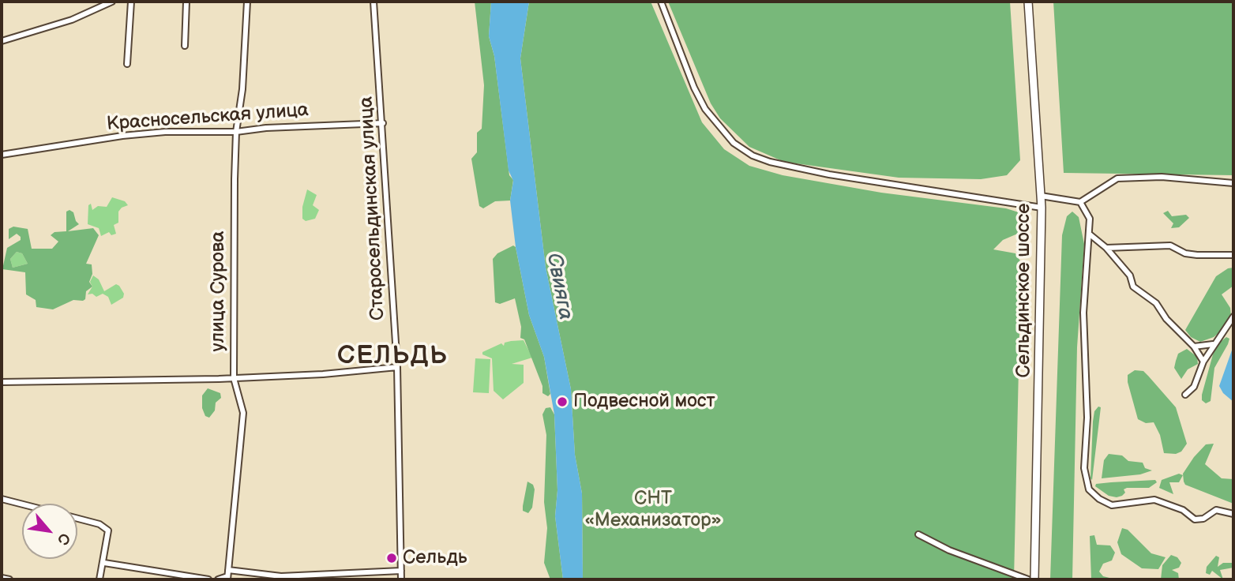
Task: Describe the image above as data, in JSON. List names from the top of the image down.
{
  "streets": {
    "main road": ["Сельдинское шоссе"],
    "street": ["Красносельская улица", "Старосельдинская улица", "улица Сурова"]
  },
  "crossings": [
    ["Красносельская улица", "Старосельдинская улица"],
    ["Красносельская улица", "улица Сурова"]
  ],
  "districts": ["СЕЛЬДЬ"],
  "water": ["Свияга"],
  "parks": ["СНТ «Механизатор»"],
  "places": ["Подвесной мост", "Сельдь"],
  "north": "bottom right"
}
